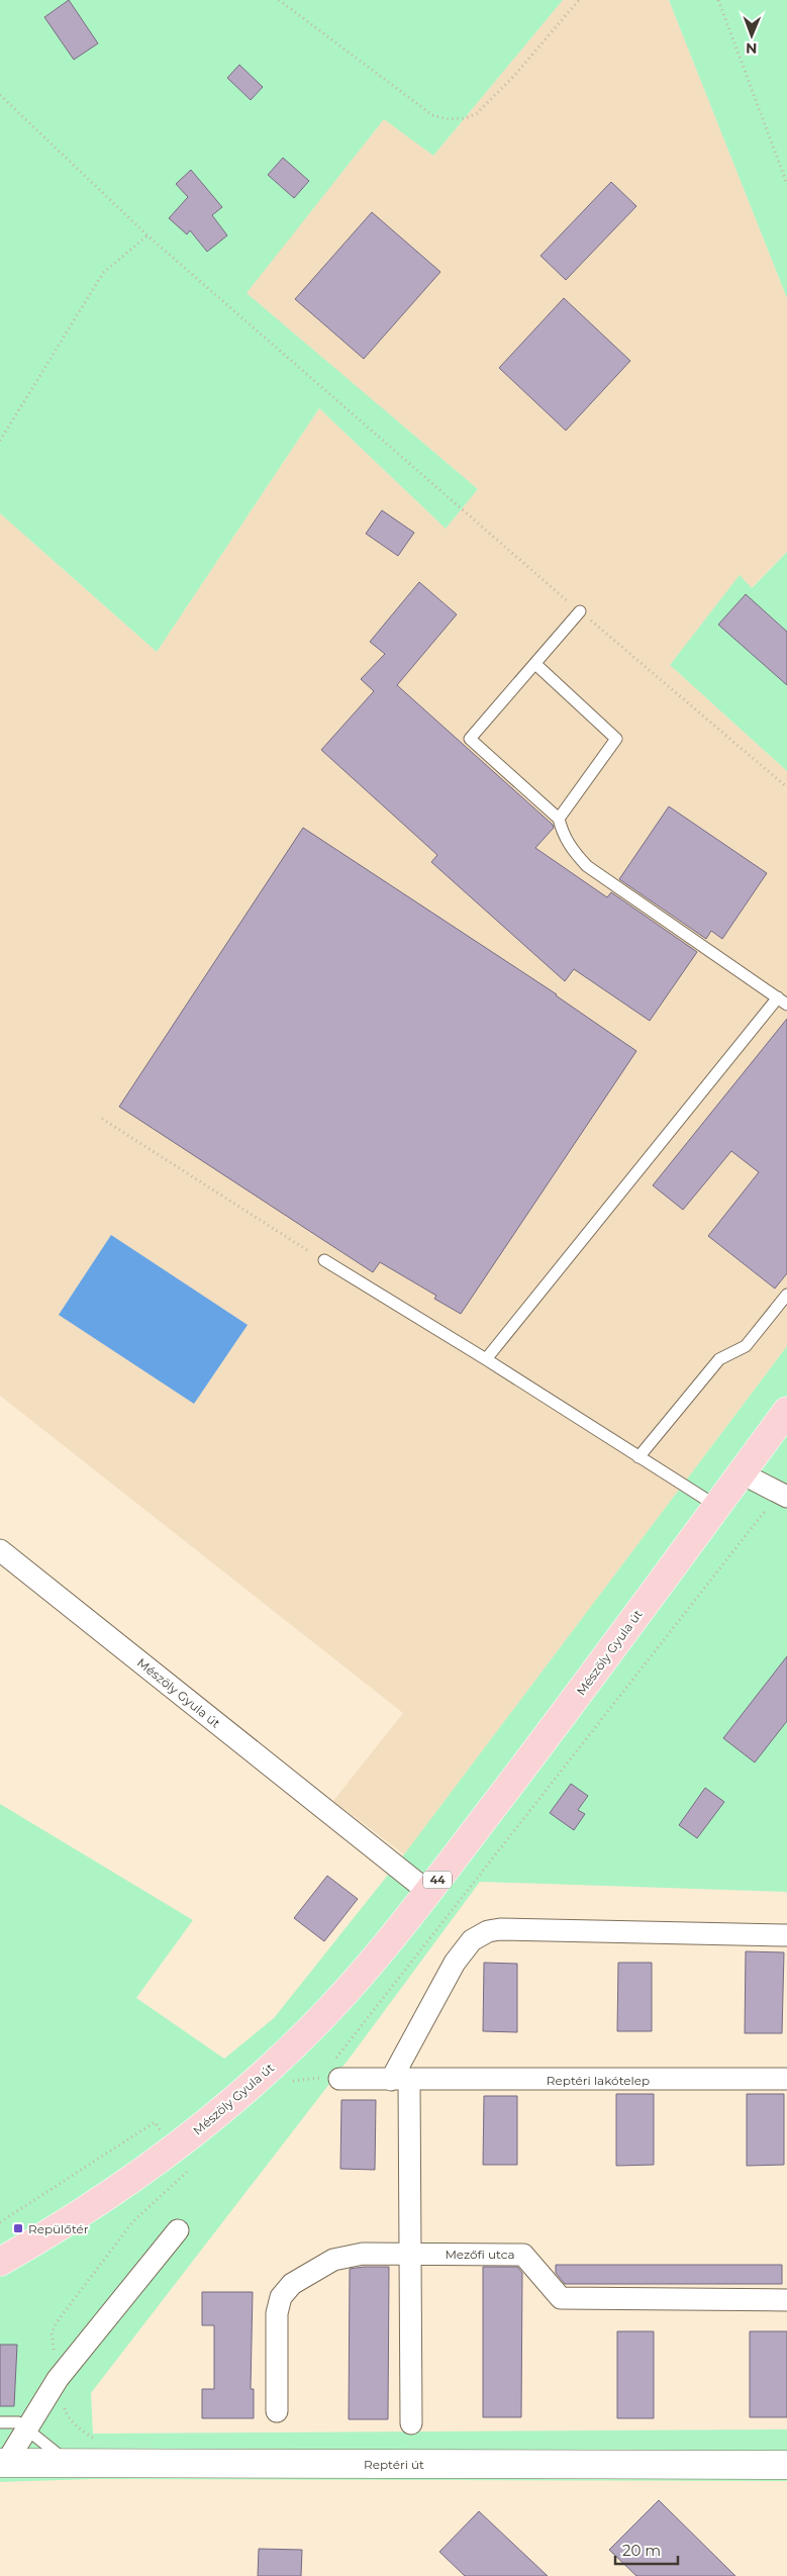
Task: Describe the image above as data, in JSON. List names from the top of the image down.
{
  "streets": {
    "main road": ["Mészöly Gyula út", "44"],
    "street": ["Reptéri lakótelep", "Mezőfi utca", "Reptéri út"]
  },
  "places": {
    "transit": ["Repülőtér"]
  },
  "scale_bar": "20 m",
  "north": "bottom"
}
